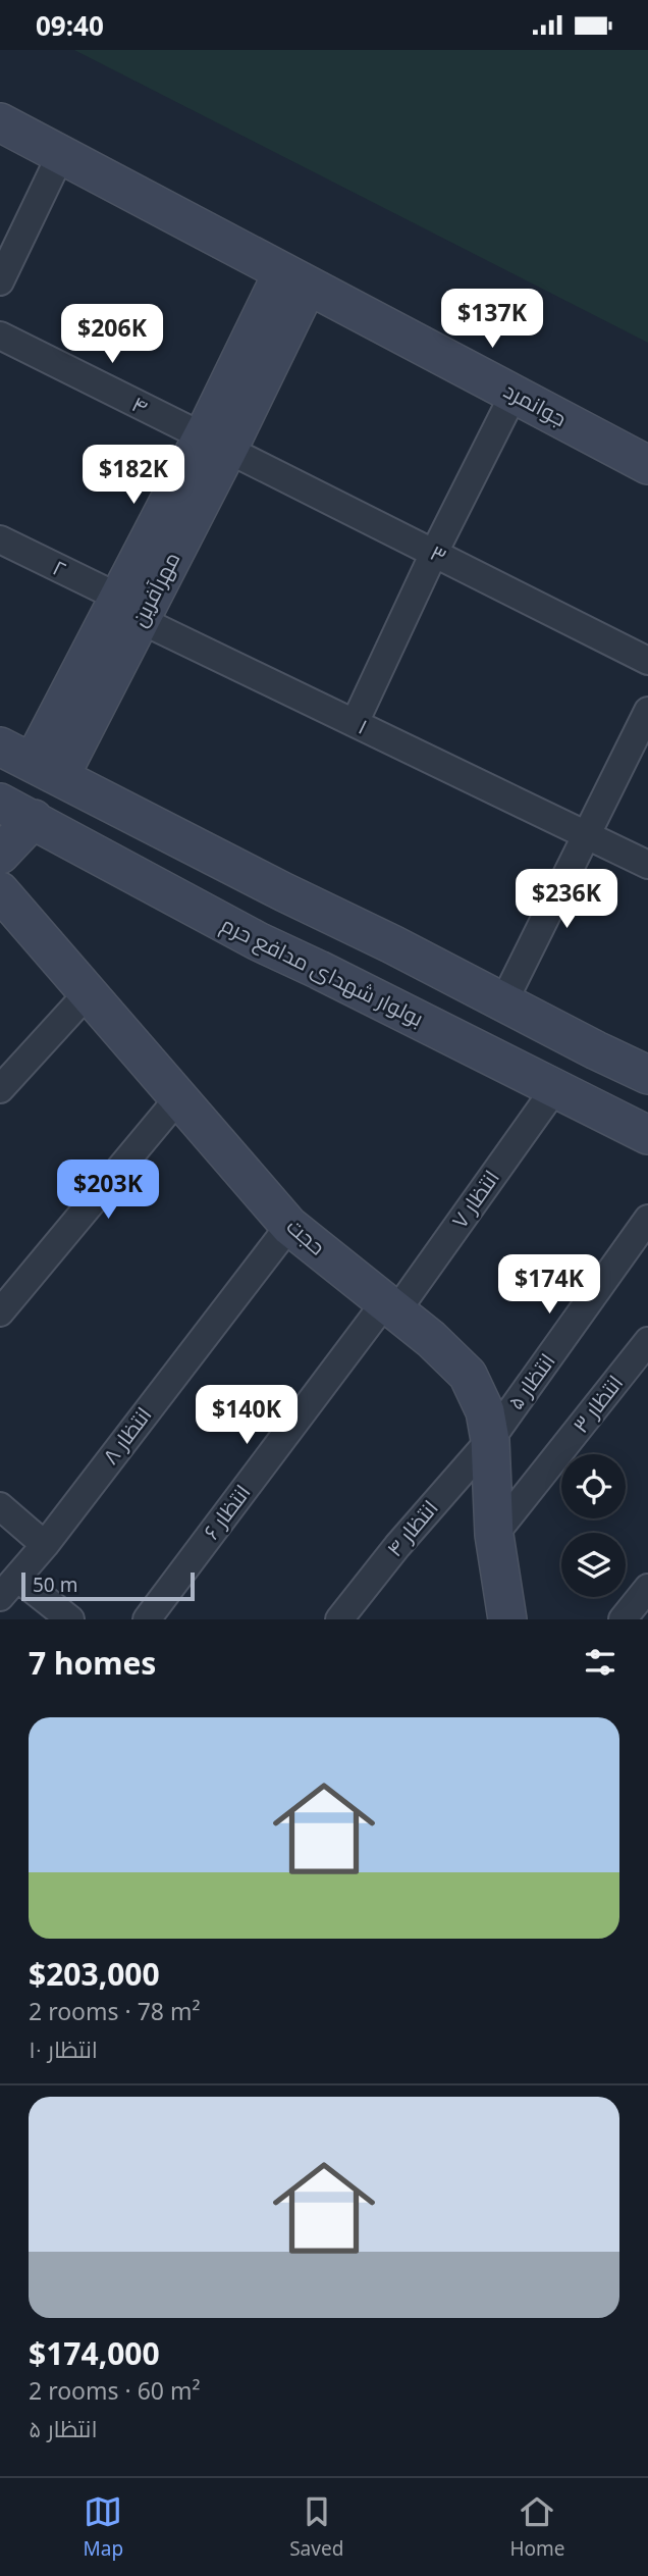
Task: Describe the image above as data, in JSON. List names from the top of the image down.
{
  "streets": {
    "street": [
      "جوانمرد",
      "۴",
      "۳",
      "۲",
      "مهرآفرین",
      "۱",
      "بولوار شهدای مدافع حرم",
      "انتظار ۷",
      "حجت",
      "انتظار ۵",
      "انتظار ۳",
      "انتظار ۸",
      "انتظار ۶",
      "انتظار ۴"
    ]
  },
  "crossings": [
    ["جوانمرد", "مهرآفرین"],
    ["۴", "۳"],
    ["۴", "مهرآفرین"],
    ["۳", "مهرآفرین"],
    ["۲", "مهرآفرین"],
    ["۲", "۱"],
    ["مهرآفرین", "۱"],
    ["بولوار شهدای مدافع حرم", "انتظار ۷"],
    ["انتظار ۷", "حجت"],
    ["انتظار ۷", "انتظار ۶"],
    ["حجت", "انتظار ۵"],
    ["حجت", "انتظار ۳"],
    ["حجت", "انتظار ۸"],
    ["حجت", "انتظار ۶"],
    ["حجت", "انتظار ۴"],
    ["انتظار ۵", "انتظار ۴"]
  ],
  "scale_bar": "50 m",
  "page": {
    "status": "09:40",
    "price": [
      "$137K",
      "$206K",
      "$182K",
      "$236K",
      "$203K",
      "$174K",
      "$140K"
    ],
    "scale": "50 m",
    "heading": "7 homes",
    "list": [
      {
        "name": "$203,000",
        "note": "2 rooms · 78 m² · انتظار ۱۰"
      },
      {
        "name": "$174,000",
        "note": "2 rooms · 60 m² · انتظار ۵"
      }
    ],
    "tabs": ["Map", "Saved", "Home"]
  }
}
